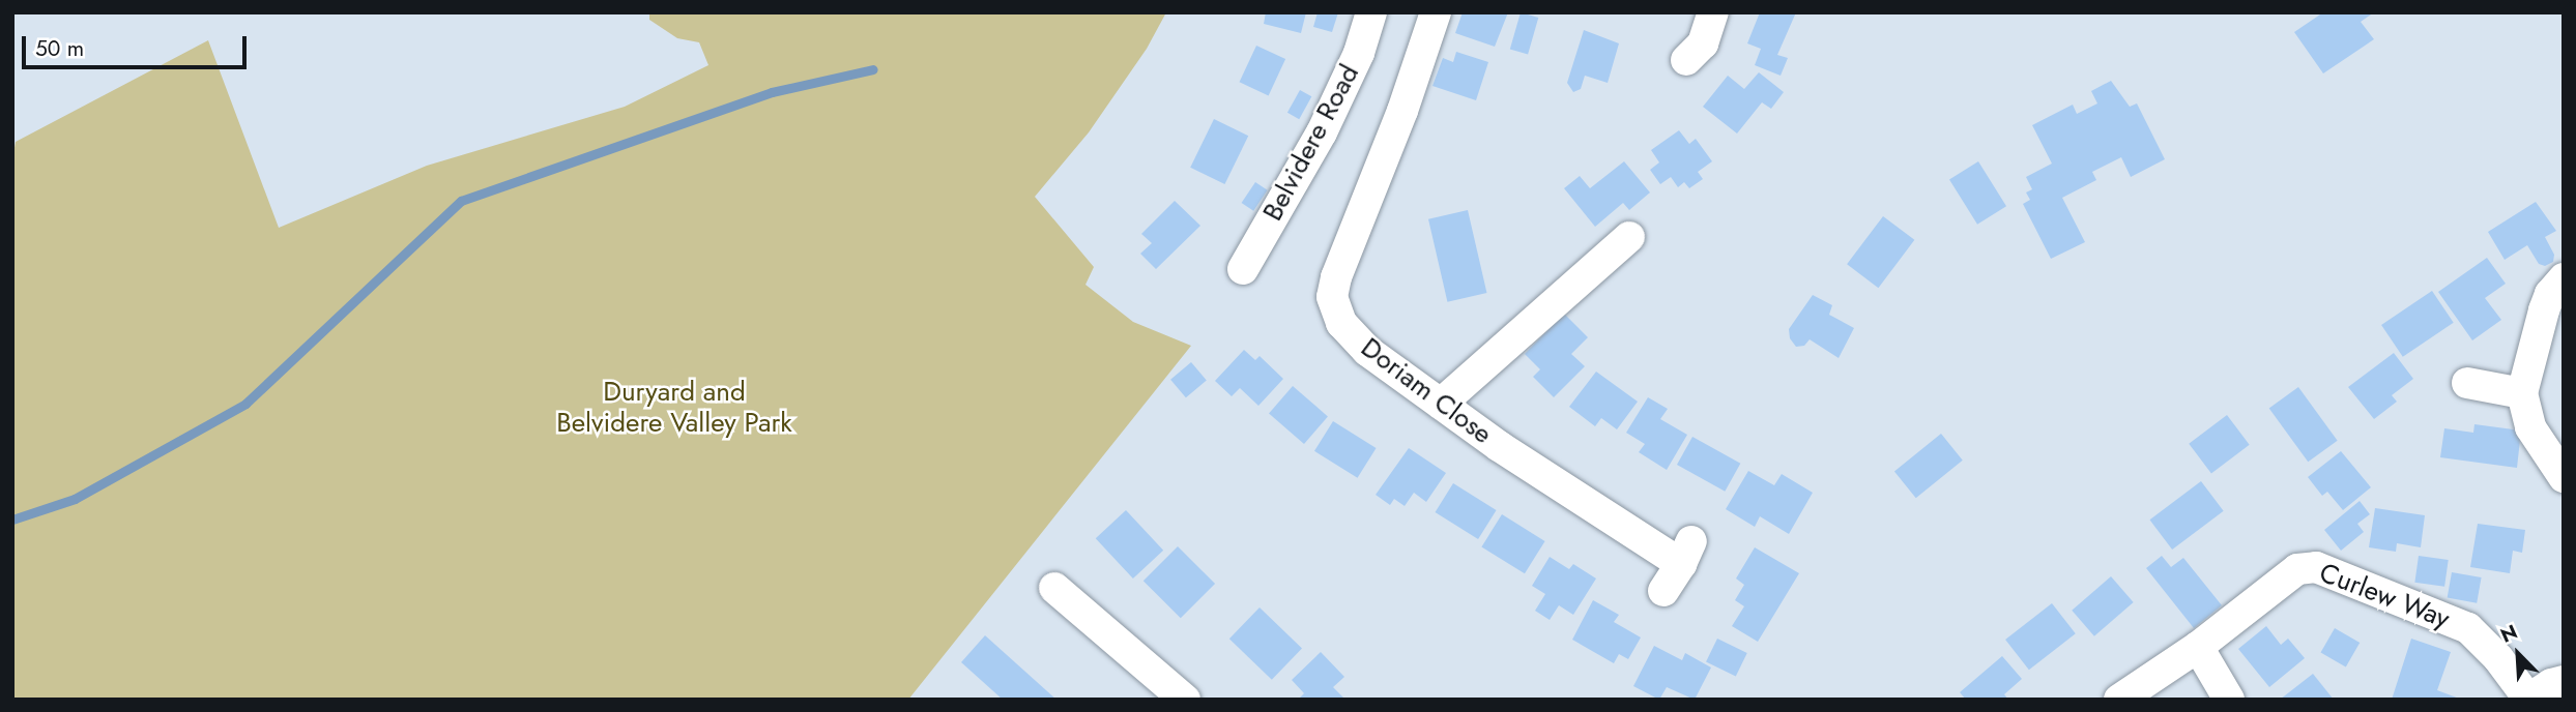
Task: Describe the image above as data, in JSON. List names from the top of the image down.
{
  "streets": {
    "street": ["Belvidere Road", "Doriam Close", "Curlew Way"]
  },
  "parks": ["Duryard and Belvidere Valley Park"],
  "scale_bar": "50 m",
  "north": "top left"
}
